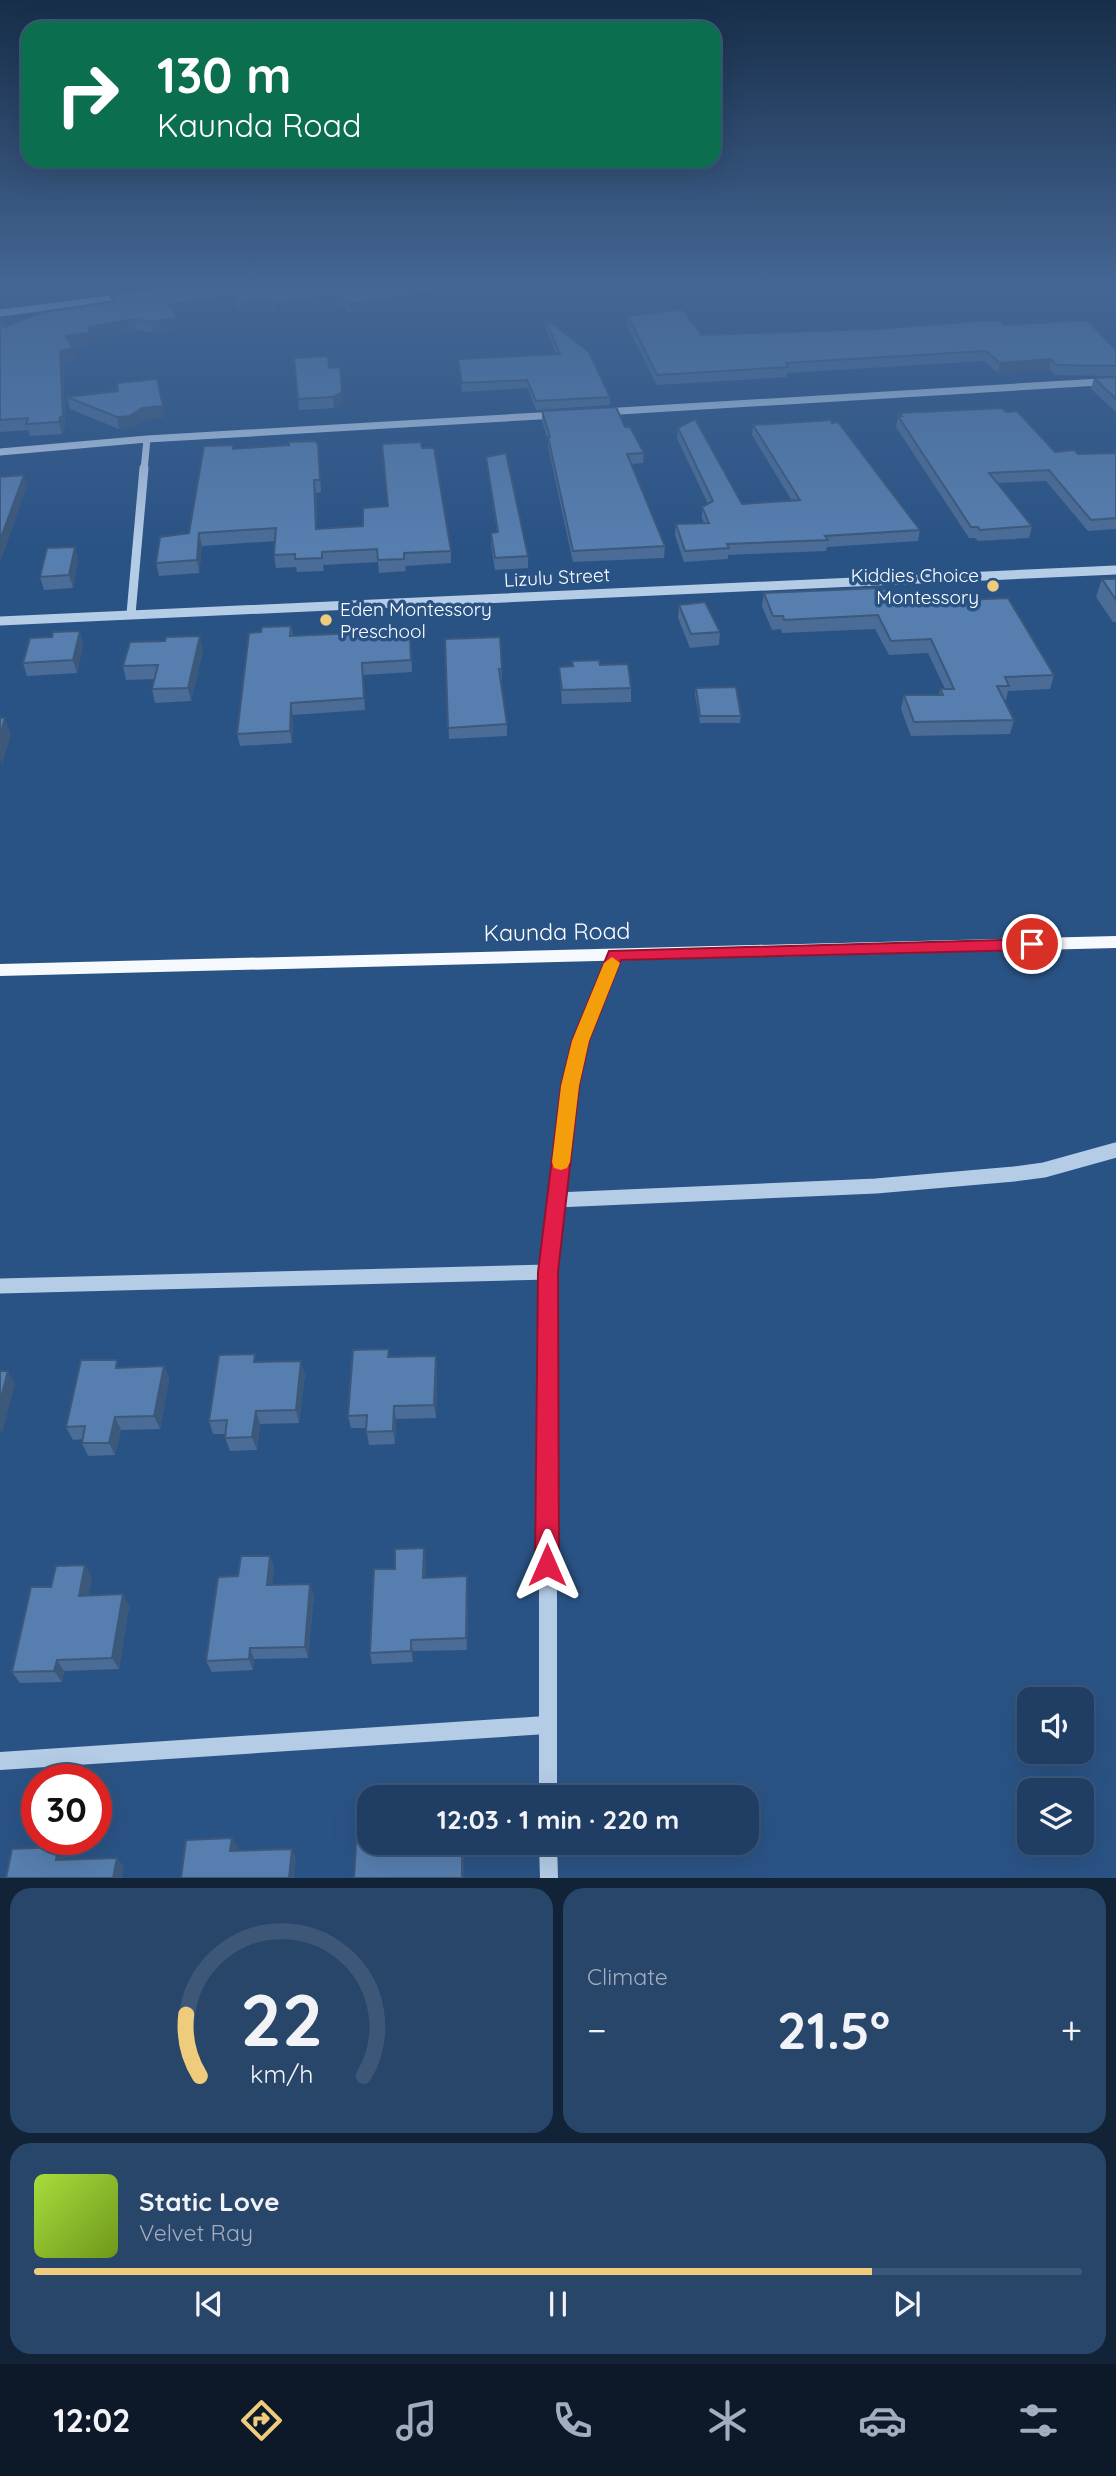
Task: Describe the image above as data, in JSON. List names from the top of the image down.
{
  "streets": {
    "main road": ["Kaunda Road"],
    "street": ["Lizulu Street"]
  },
  "places": ["Kiddies Choice Montessory", "Eden Montessory Preschool"],
  "page": {
    "turn": ["130 m", "Kaunda Road"],
    "limit": "30",
    "trip": "12:03 · 1 min · 220 m",
    "tile": "Climate",
    "heat": ["−", "21.5°", "+"],
    "song": ["Static Love", "Velvet Ray"],
    "tabs": "12:02",
    "gauge": ["22", "km/h"]
  }
}
